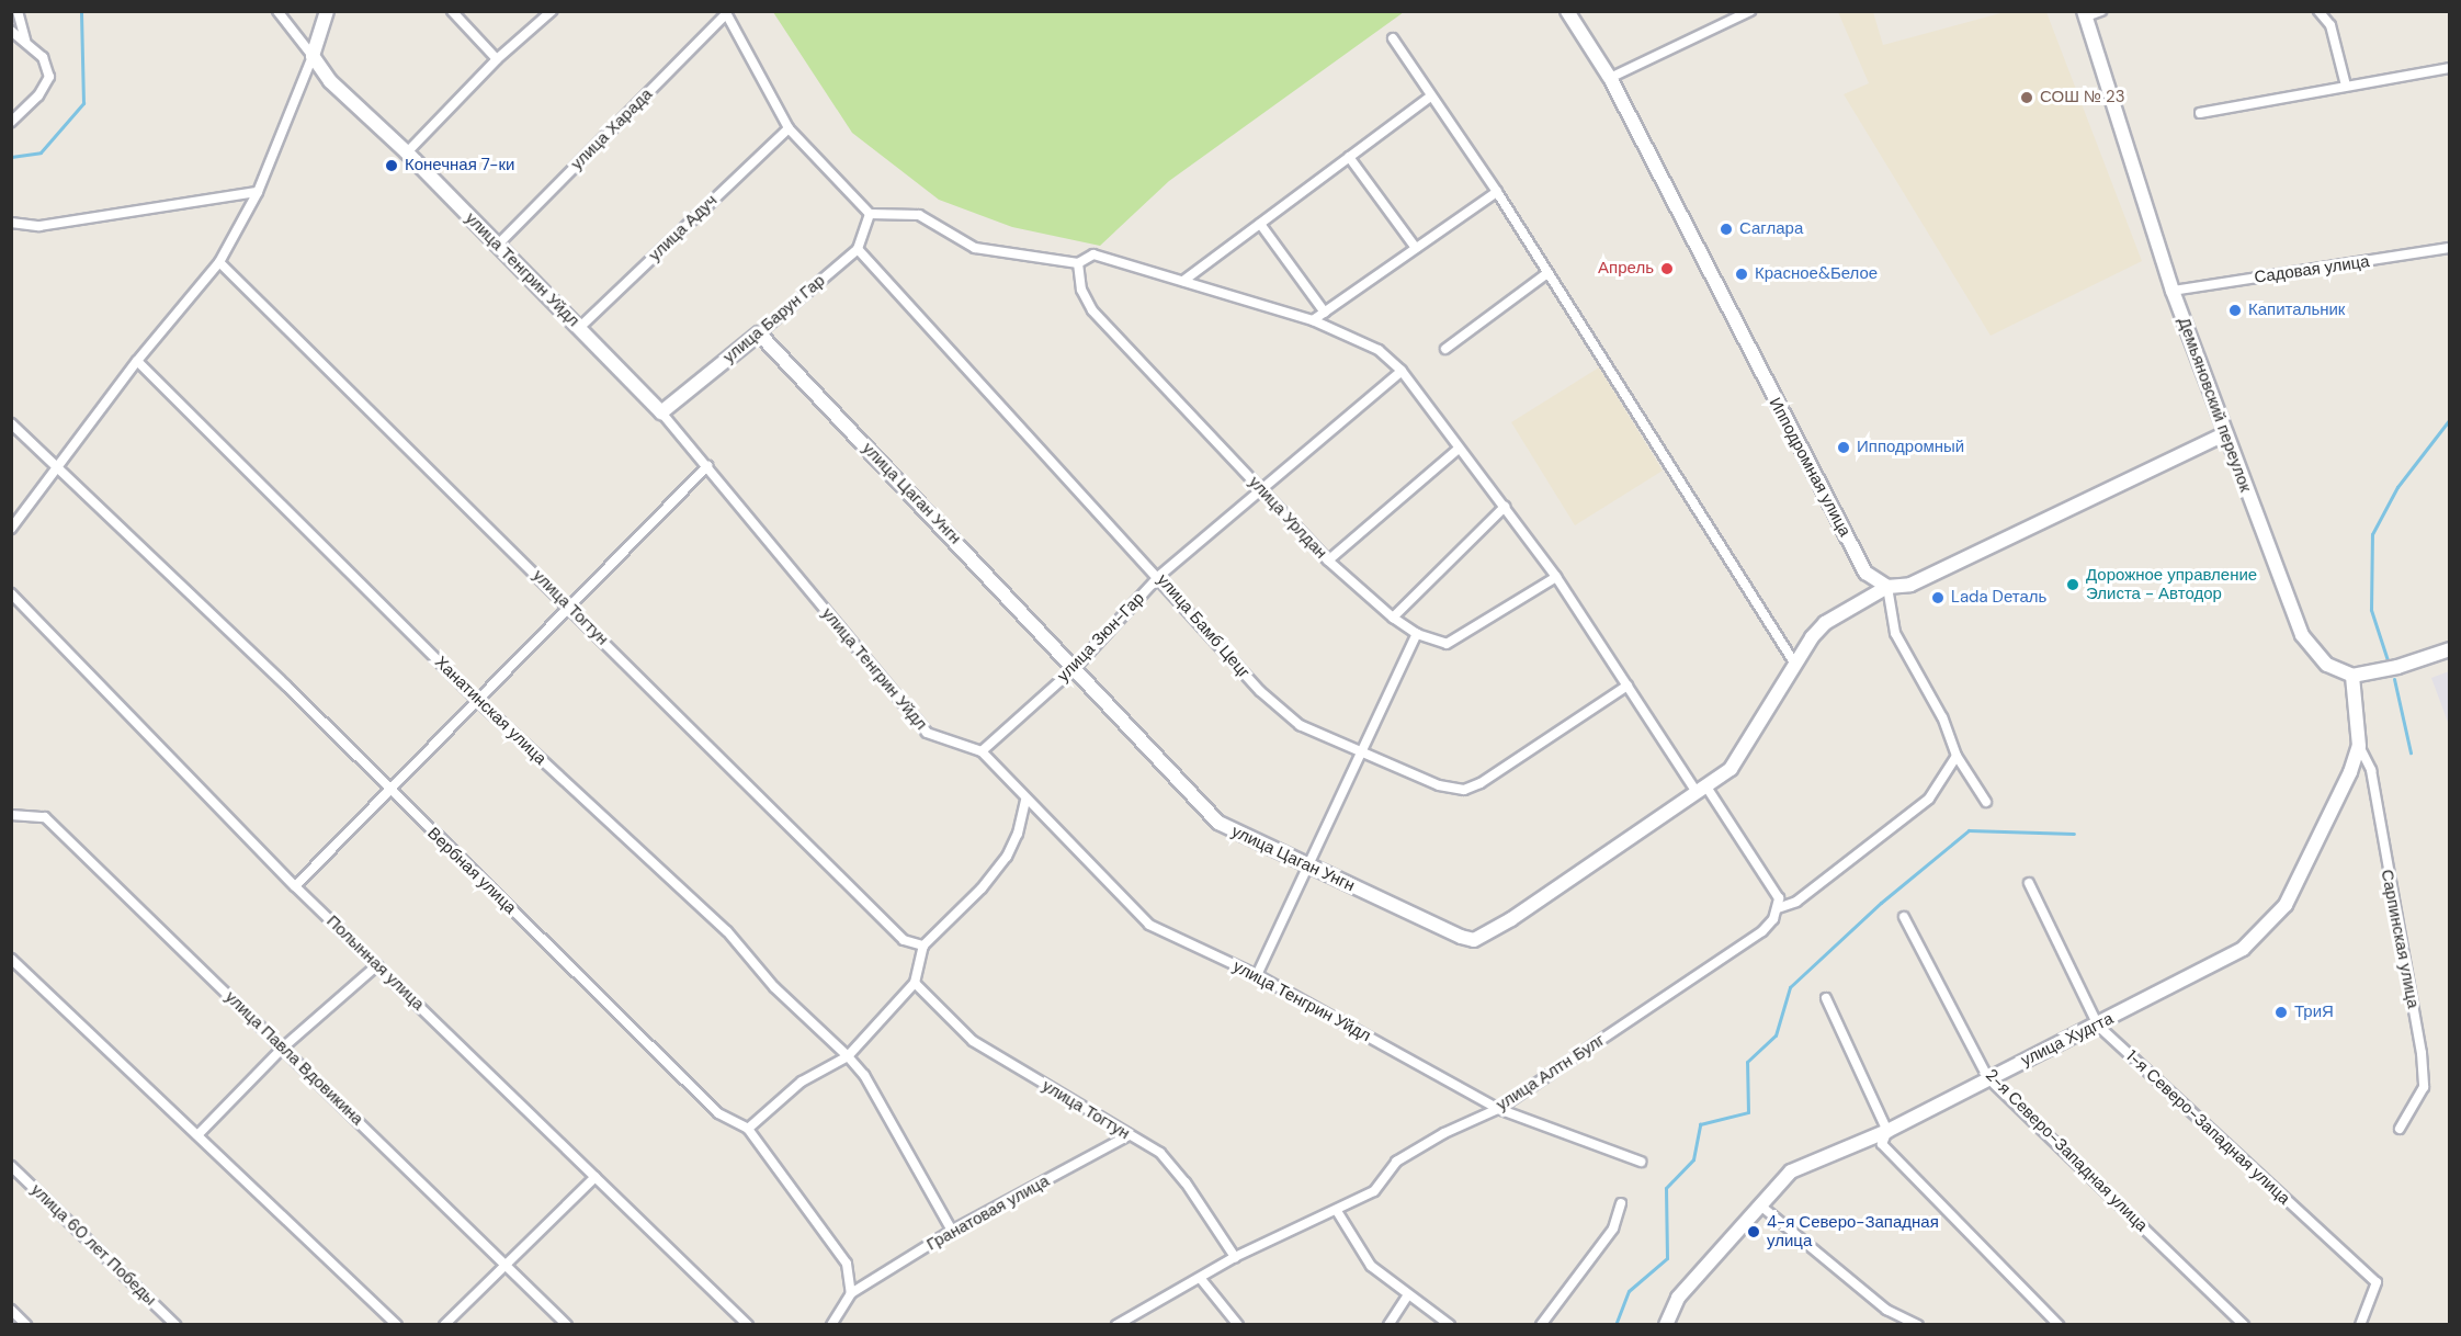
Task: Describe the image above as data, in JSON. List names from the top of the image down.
{
  "streets": {
    "street": [
      "улица Харада",
      "улица Адуч",
      "улица Тенгрин Уйдл",
      "Садовая улица",
      "улица Барун Гар",
      "Демьяновский переулок",
      "Ипподромная улица",
      "улица Цаган Унгн",
      "улица Урлдан",
      "улица Тогтун",
      "улица Бамб Цецг",
      "улица Зюн-Гар",
      "Ханатинская улица",
      "Вербная улица",
      "Сарпинская улица",
      "Полынная улица",
      "улица Худгта",
      "улица Павла Вдовикина",
      "улица Алтн Булг",
      "1-я Северо-Западная улица",
      "2-я Северо-Западная улица",
      "Гранатовая улица",
      "улица 60 лет Победы"
    ]
  },
  "crossings": [
    ["улица Харада", "улица Тенгрин Уйдл"],
    ["улица Адуч", "улица Тенгрин Уйдл"],
    ["улица Тенгрин Уйдл", "улица Барун Гар"],
    ["улица Тенгрин Уйдл", "улица Зюн-Гар"],
    ["улица Тенгрин Уйдл", "улица Алтн Булг"],
    ["Садовая улица", "Демьяновский переулок"],
    ["улица Барун Гар", "улица Цаган Унгн"],
    ["улица Барун Гар", "улица Бамб Цецг"],
    ["Демьяновский переулок", "улица Худгта"],
    ["Ипподромная улица", "улица Цаган Унгн"],
    ["улица Цаган Унгн", "улица Зюн-Гар"],
    ["улица Урлдан", "улица Зюн-Гар"],
    ["улица Тогтун", "улица Алтн Булг"],
    ["улица Тогтун", "Гранатовая улица"],
    ["улица Бамб Цецг", "улица Зюн-Гар"],
    ["Ханатинская улица", "Гранатовая улица"],
    ["Вербная улица", "Гранатовая улица"],
    ["Сарпинская улица", "улица Худгта"],
    ["улица Худгта", "1-я Северо-Западная улица"],
    ["улица Худгта", "2-я Северо-Западная улица"]
  ],
  "places": [
    "СОШ № 23",
    "Конечная 7-ки",
    "Саглара",
    "Апрель",
    "Красное&Белое",
    "Капитальник",
    "Ипподромный",
    "Дорожное управление Элиста - Автодор",
    "Lada Dеталь",
    "ТриЯ",
    "4-я Северо-Западная улица"
  ]
}
